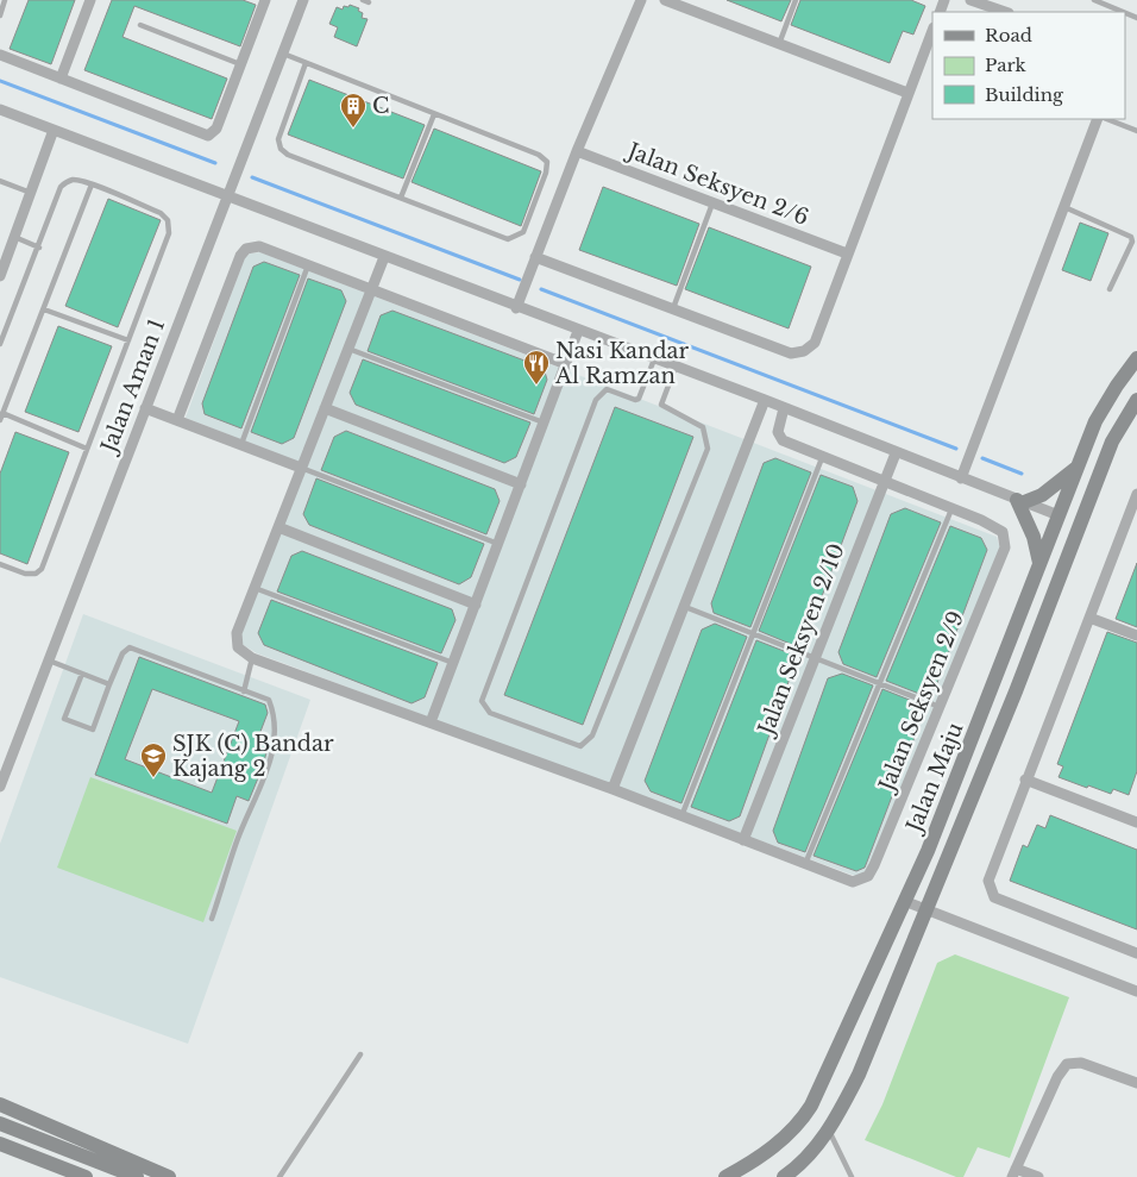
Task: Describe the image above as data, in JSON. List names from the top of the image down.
{
  "streets": {
    "street": [
      "Jalan Seksyen 2/6",
      "Jalan Aman 1",
      "Jalan Seksyen 2/10",
      "Jalan Seksyen 2/9",
      "Jalan Maju"
    ]
  },
  "places": {
    "building": ["C"],
    "restaurant": ["Nasi Kandar Al Ramzan"],
    "school or university": ["SJK (C) Bandar Kajang 2"]
  },
  "legend": ["Road", "Park", "Building"]
}
